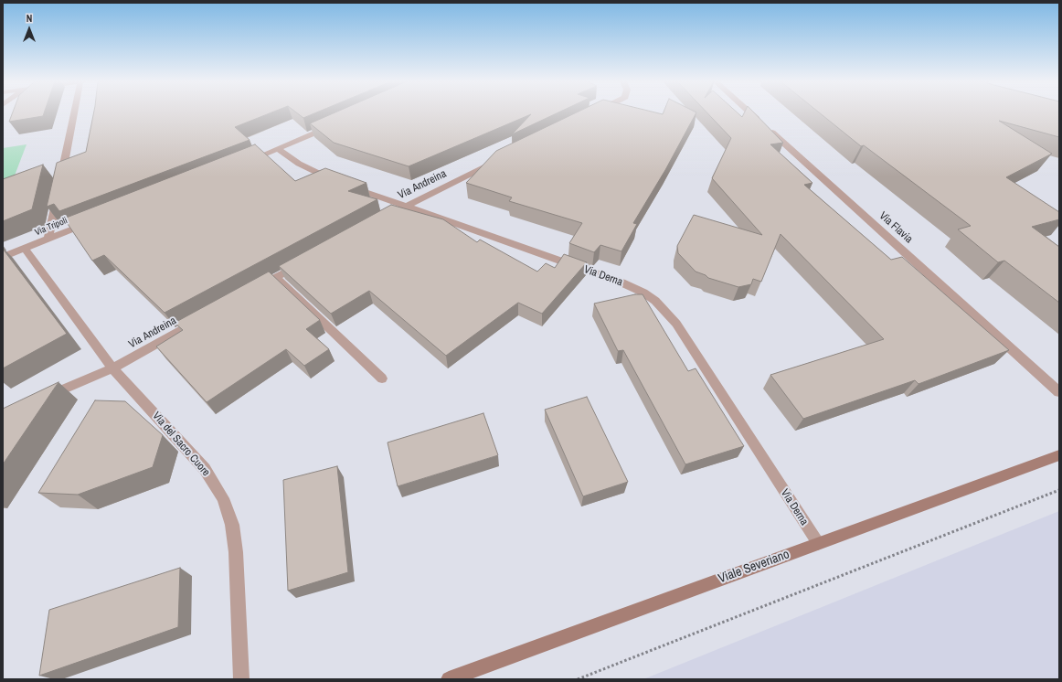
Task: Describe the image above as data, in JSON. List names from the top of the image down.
{
  "streets": {
    "main road": ["Viale Severiano"],
    "street": [
      "Via Andreina",
      "Via Tripoli",
      "Via Flavia",
      "Via Derna",
      "Via del Sacro Cuore"
    ]
  },
  "crossings": [
    ["Via Andreina", "Via Derna"],
    ["Via Andreina", "Via del Sacro Cuore"],
    ["Via Tripoli", "Via del Sacro Cuore"],
    ["Via Derna", "Viale Severiano"]
  ],
  "north": "top"
}
